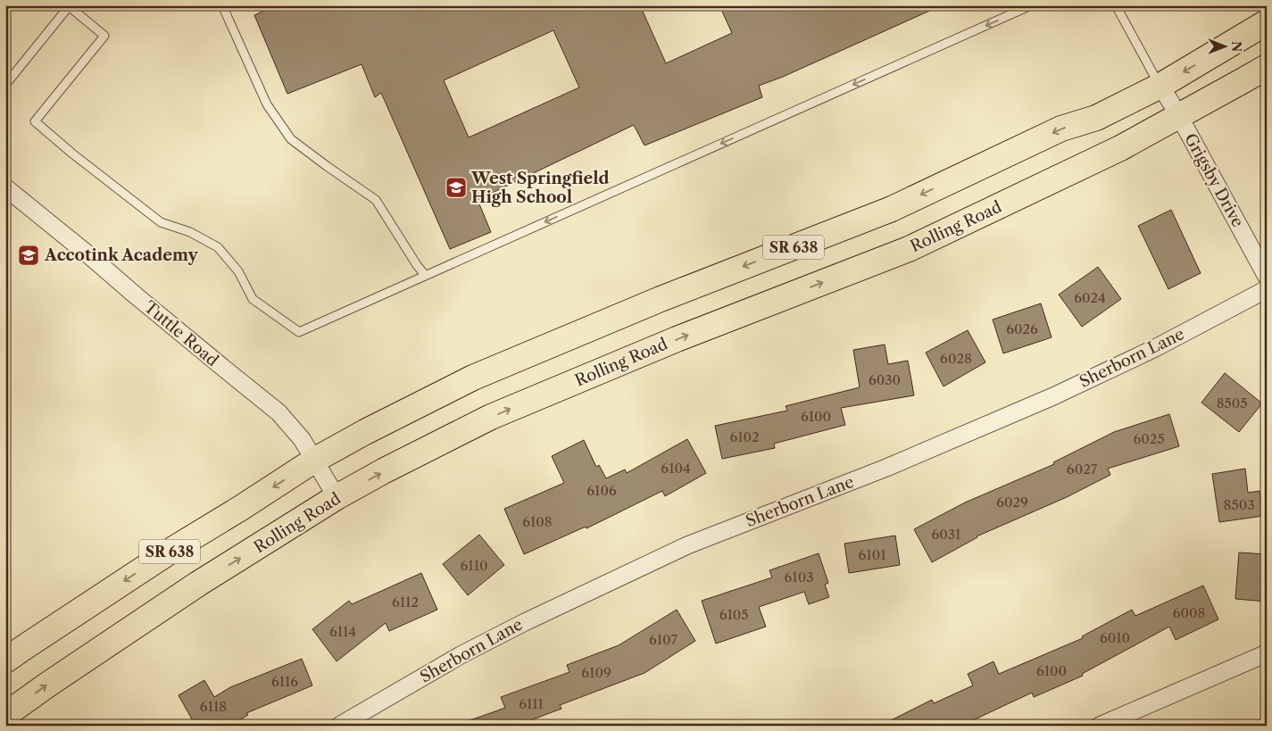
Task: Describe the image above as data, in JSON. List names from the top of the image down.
{
  "streets": {
    "main road": ["Rolling Road", "SR 638"],
    "street": ["Grigsby Drive", "Tuttle Road", "Sherborn Lane"]
  },
  "crossings": [
    ["Grigsby Drive", "Rolling Road"],
    ["Grigsby Drive", "SR 638"],
    ["Rolling Road", "Tuttle Road"],
    ["SR 638", "Tuttle Road"]
  ],
  "places": {
    "school or university": ["West Springfield High School", "Accotink Academy"]
  },
  "house_numbers": [
    "6024",
    "6026",
    "6028",
    "6030",
    "8505",
    "6100",
    "6102",
    "6025",
    "6104",
    "6027",
    "6106",
    "6029",
    "8503",
    "6108",
    "6031",
    "6101",
    "6110",
    "6103",
    "6112",
    "6008",
    "6105",
    "6114",
    "6010",
    "6107",
    "6100",
    "6109",
    "6116",
    "6111",
    "6118"
  ],
  "north": "right"
}
